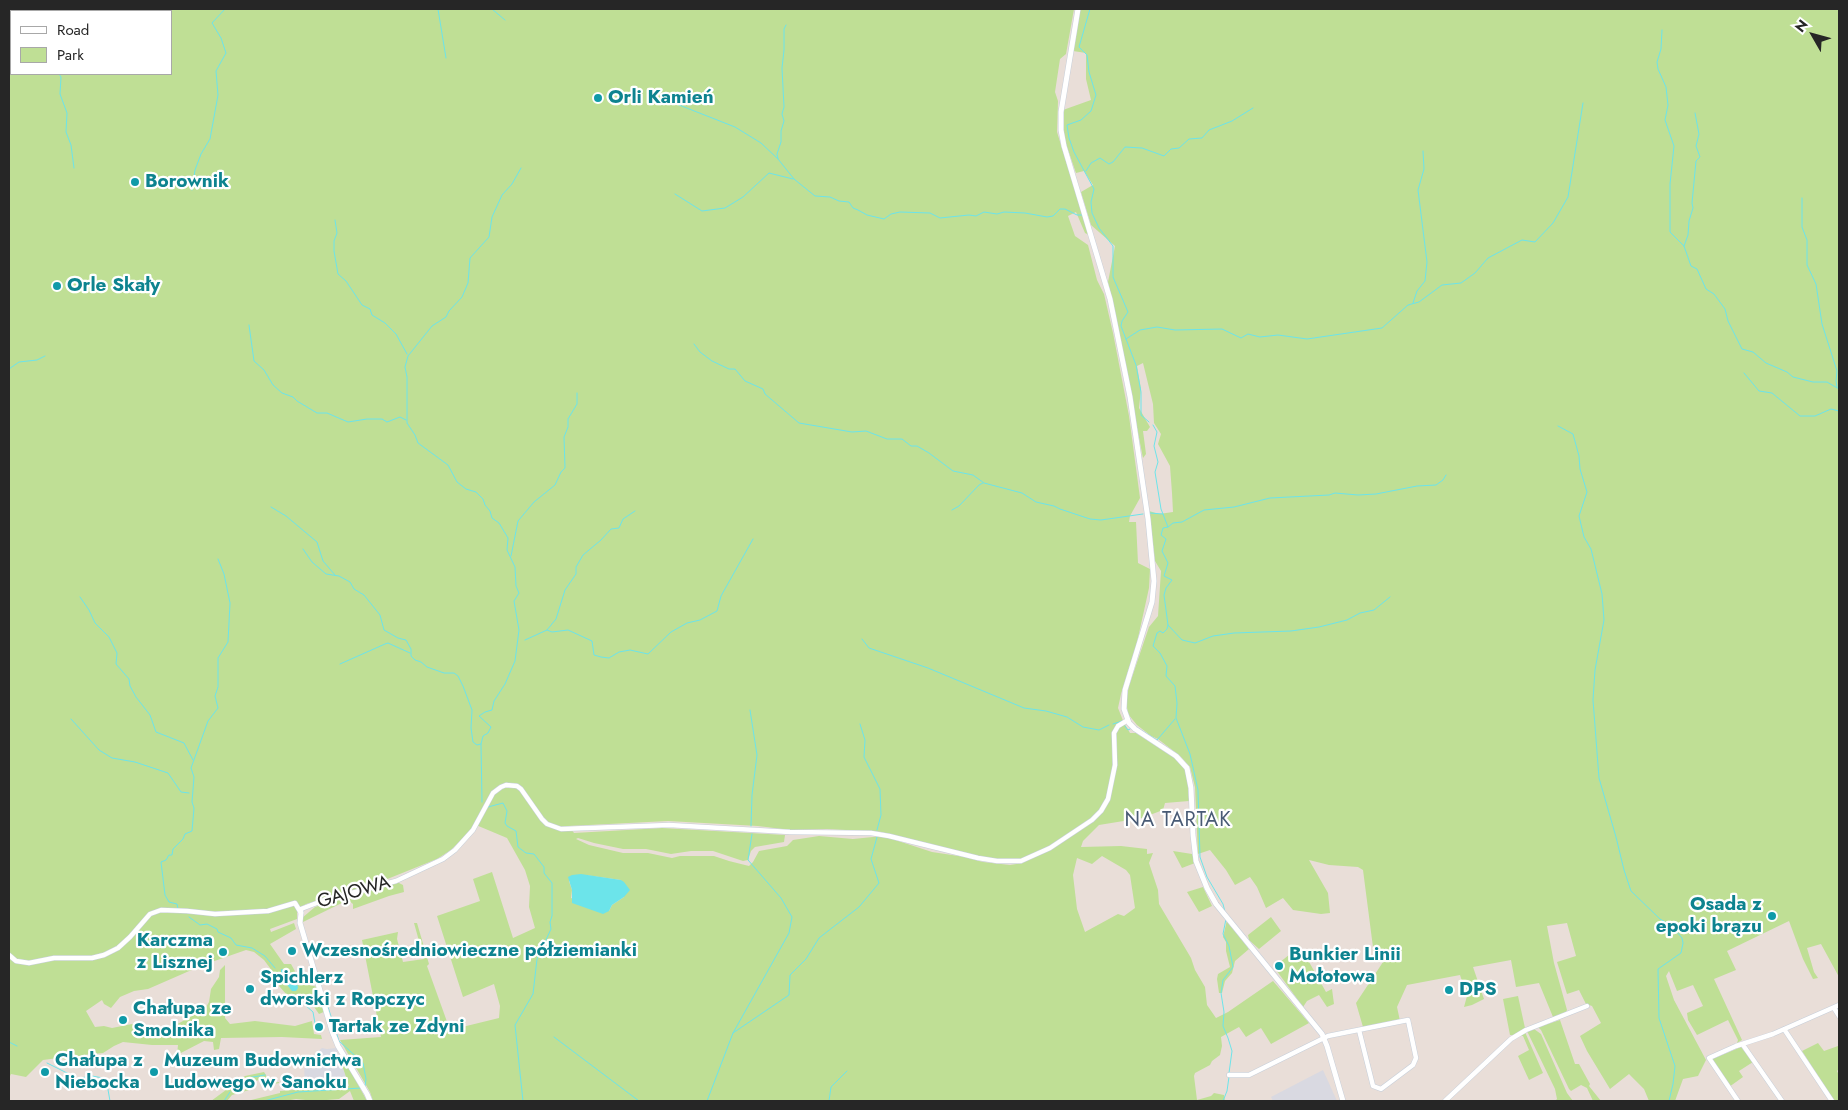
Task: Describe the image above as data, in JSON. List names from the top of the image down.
{
  "streets": {
    "street": ["GAJOWA"]
  },
  "districts": ["NA TARTAK"],
  "places": [
    "Orli Kamień",
    "Borownik",
    "Orle Skały",
    "Osada z epoki brązu",
    "Wczesnośredniowieczne półziemianki",
    "Karczma z Lisznej",
    "Bunkier Linii Mołotowa",
    "Spichlerz dworski z Ropczyc",
    "DPS",
    "Chałupa ze Smolnika",
    "Tartak ze Zdyni",
    "Chałupa z Niebocka",
    "Muzeum Budownictwa Ludowego w Sanoku"
  ],
  "legend": ["Road", "Park"],
  "north": "top left"
}
